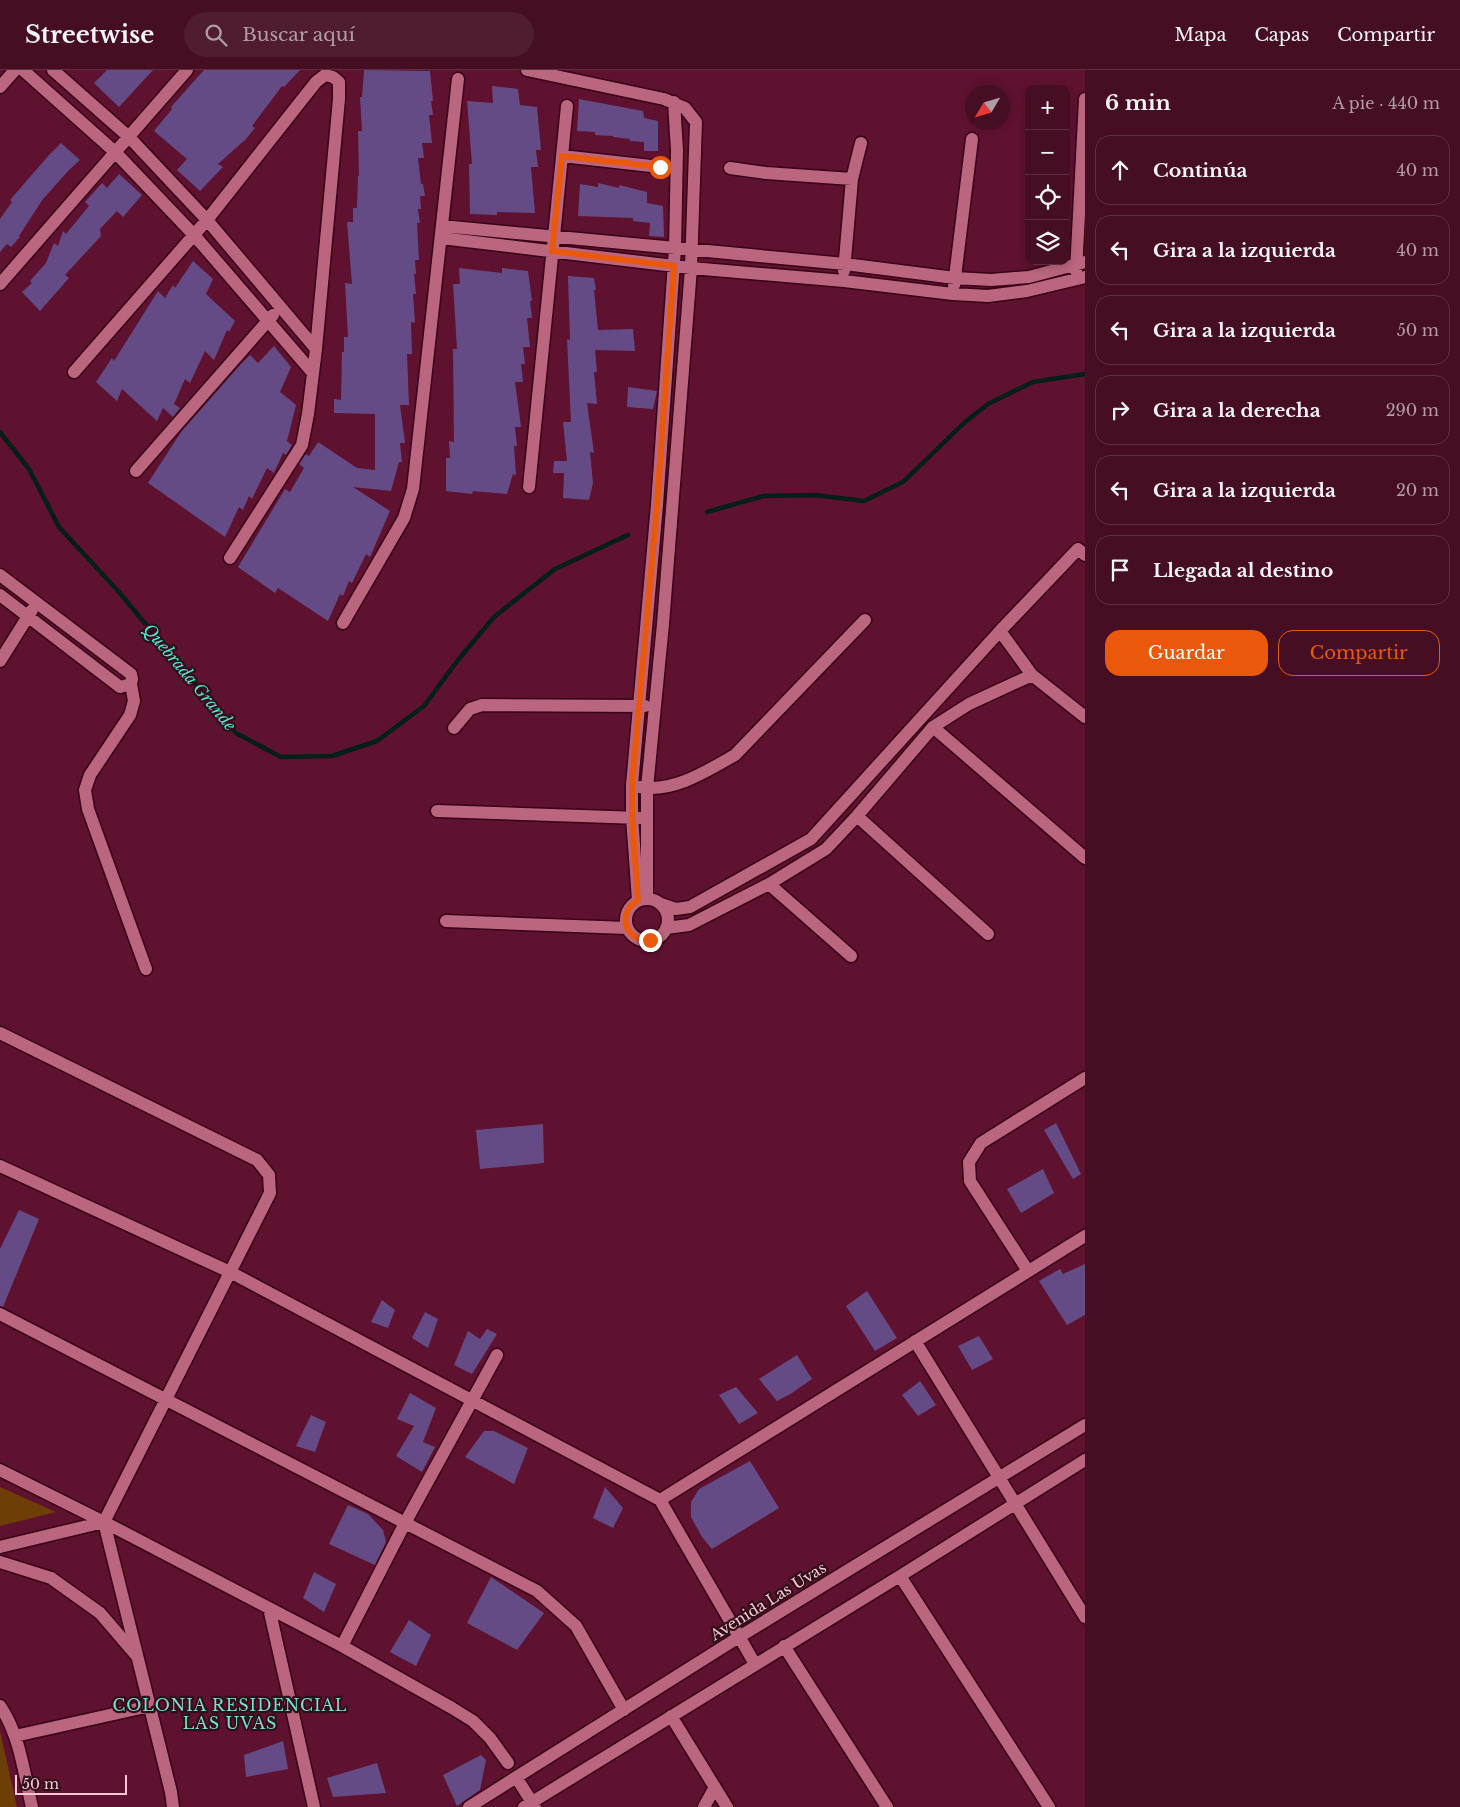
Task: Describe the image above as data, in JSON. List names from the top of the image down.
{
  "streets": {
    "street": ["Avenida Las Uvas"]
  },
  "districts": ["COLONIA RESIDENCIAL LAS UVAS"],
  "water": ["Quebrada Grande"],
  "scale_bar": "50 m",
  "north": "bottom left",
  "page": {
    "header": "Streetwise",
    "search": "Buscar aquí",
    "nav": ["Mapa", "Capas", "Compartir"],
    "heading": ["6 min", "A pie · 440 m"],
    "map_buttons": ["+", "−"],
    "list": [
      ["Continúa", "40 m"],
      ["Gira a la izquierda", "40 m"],
      ["Gira a la izquierda", "50 m"],
      ["Gira a la derecha", "290 m"],
      ["Gira a la izquierda", "20 m"],
      "Llegada al destino"
    ],
    "buttons": ["Guardar", "Compartir"],
    "scale": "50 m"
  }
}
